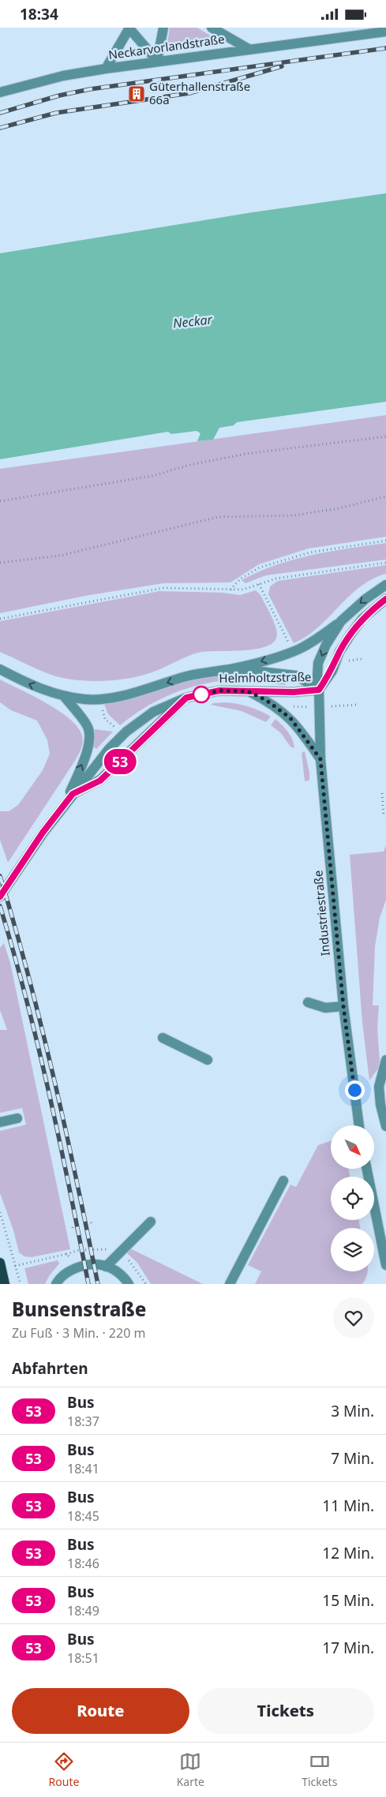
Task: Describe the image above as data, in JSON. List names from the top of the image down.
{
  "streets": {
    "street": ["Neckarvorlandstraße", "Helmholtzstraße", "Industriestraße"]
  },
  "crossings": [
    ["Helmholtzstraße", "Industriestraße"]
  ],
  "water": ["Neckar"],
  "places": {
    "building": ["Güterhallenstraße 66a"]
  },
  "lines": ["bus line 53"],
  "north": "bottom right",
  "page": {
    "status": "18:34",
    "on_map": "53",
    "heading": [
      ["Bunsenstraße", "Zu Fuß · 3 Min. · 220 m"],
      "Abfahrten"
    ],
    "list": [
      {
        "mark": "53",
        "name": "Bus",
        "note": "18:37",
        "value": "3 Min."
      },
      {
        "mark": "53",
        "name": "Bus",
        "note": "18:41",
        "value": "7 Min."
      },
      {
        "mark": "53",
        "name": "Bus",
        "note": "18:45",
        "value": "11 Min."
      },
      {
        "mark": "53",
        "name": "Bus",
        "note": "18:46",
        "value": "12 Min."
      },
      {
        "mark": "53",
        "name": "Bus",
        "note": "18:49",
        "value": "15 Min."
      },
      {
        "mark": "53",
        "name": "Bus",
        "note": "18:51",
        "value": "17 Min."
      }
    ],
    "buttons": ["Route", "Tickets"],
    "tabs": ["Route", "Karte", "Tickets"]
  }
}
